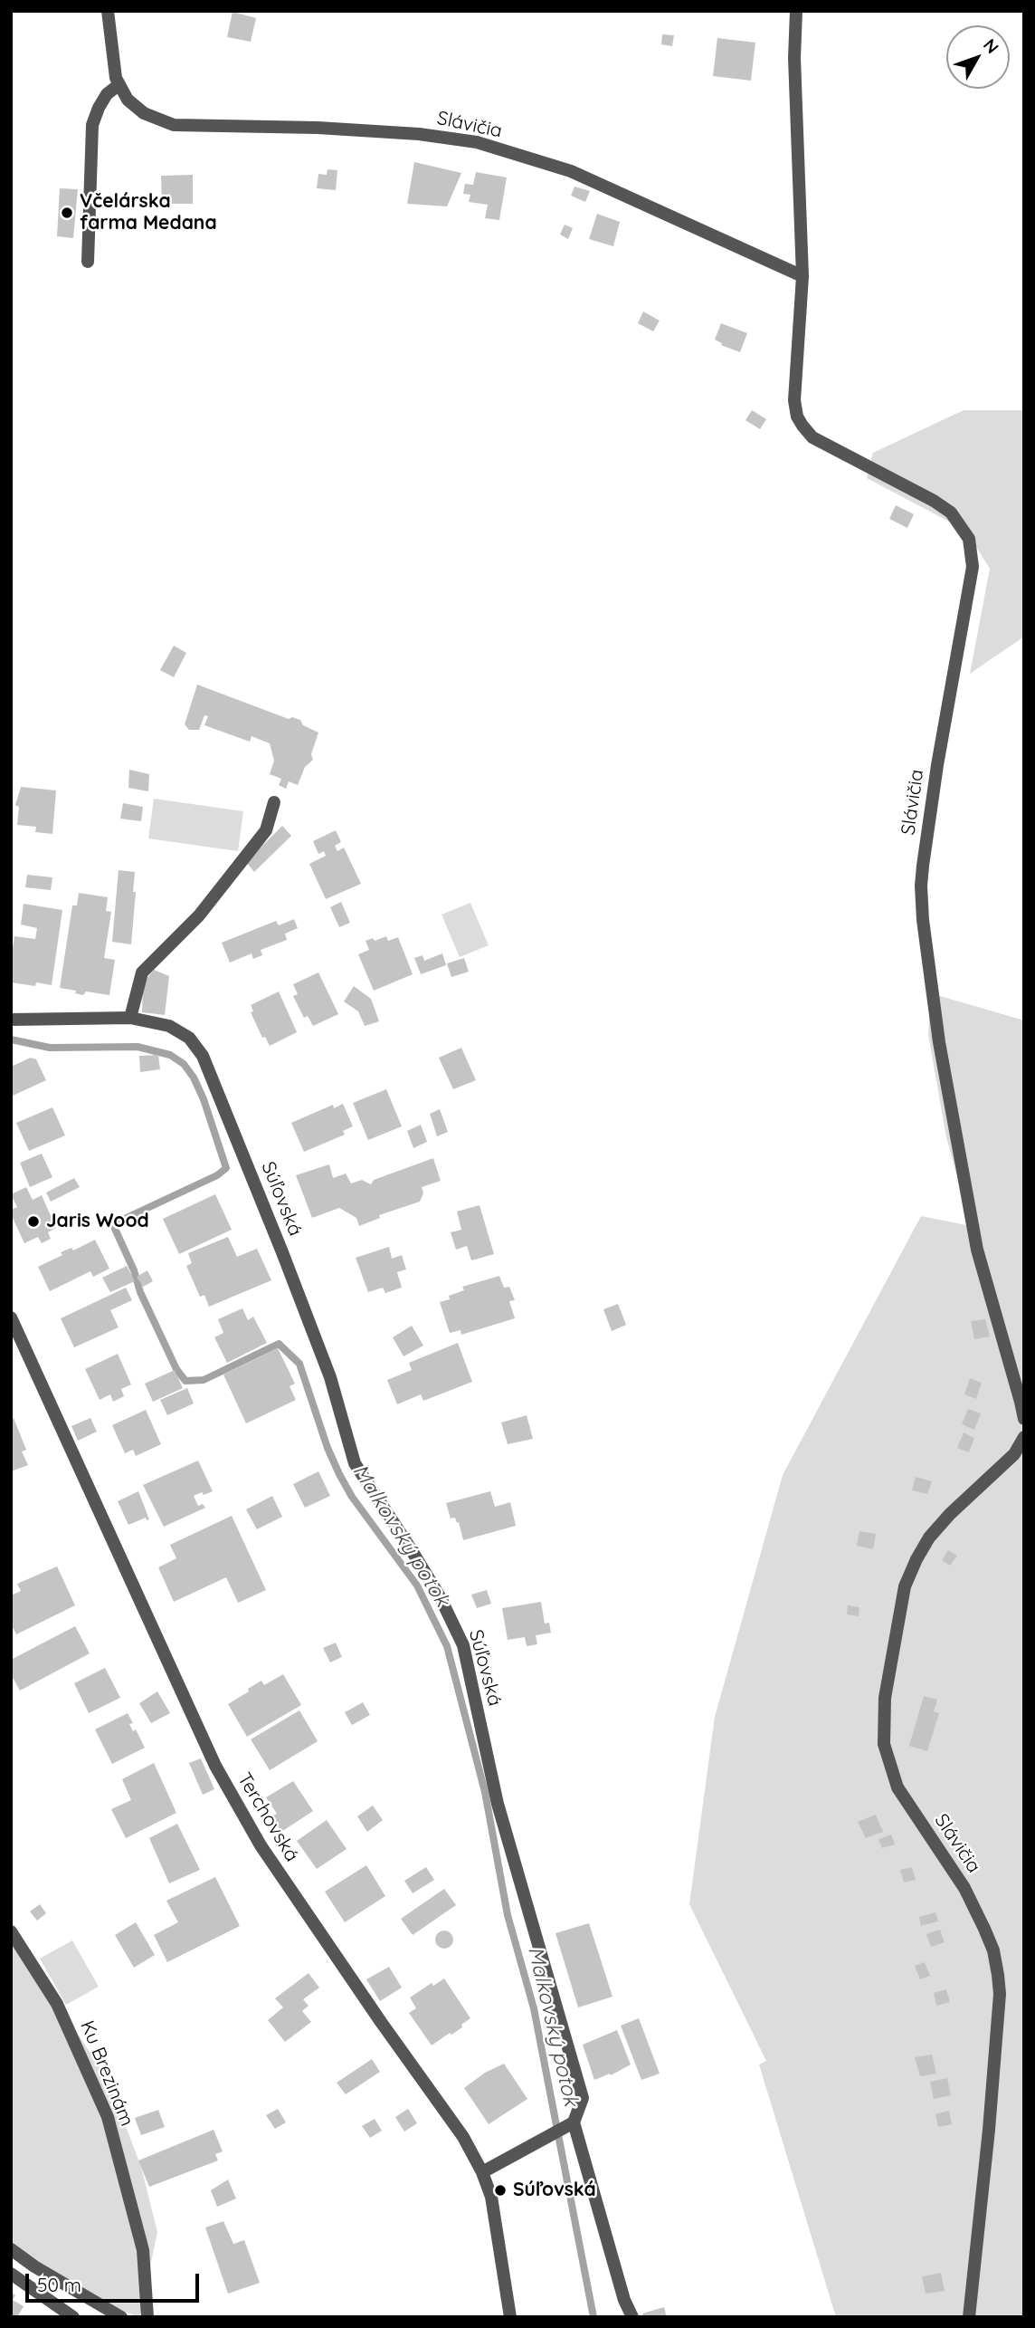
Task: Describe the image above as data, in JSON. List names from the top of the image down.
{
  "streets": {
    "street": [
      "Slávičia",
      "Súľovská",
      "Terchovská",
      "Ku Brezinám"
    ]
  },
  "water": ["Malkovský potok"],
  "places": ["Včelárska farma Medana", "Jaris Wood", "Súľovská"],
  "scale_bar": "50 m",
  "north": "top right"
}
